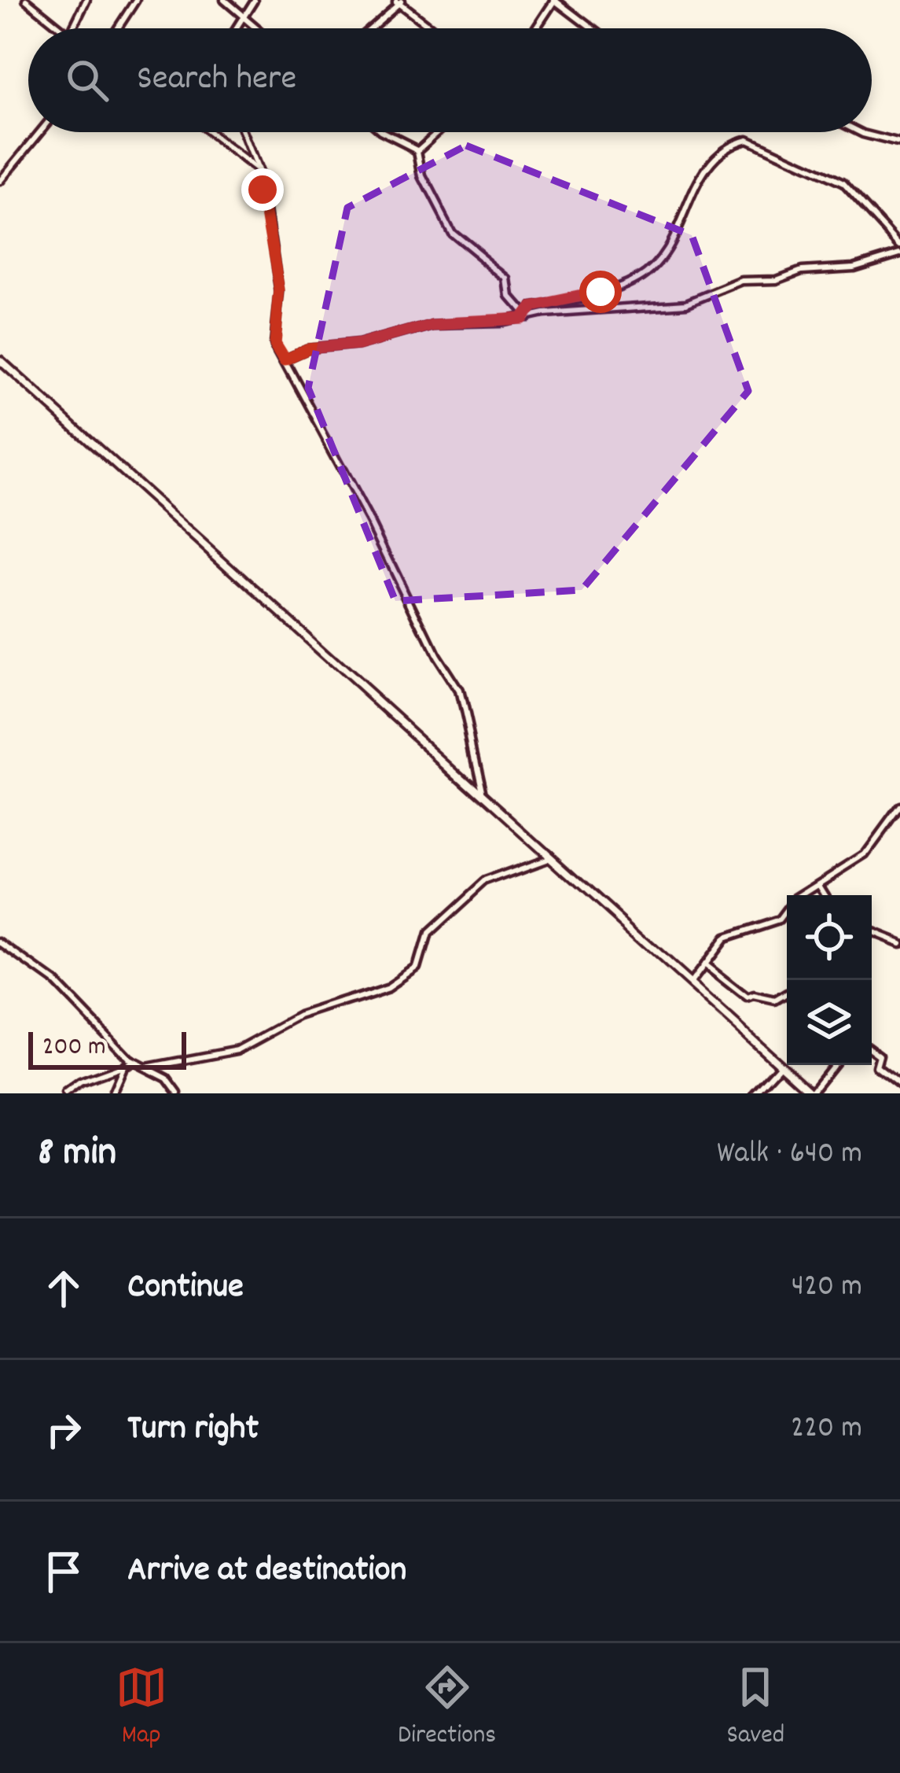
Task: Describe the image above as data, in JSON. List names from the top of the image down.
{
  "scale_bar": "200 m",
  "page": {
    "search": "Search here",
    "scale": "200 m",
    "heading": ["8 min", "Walk · 640 m"],
    "list": [
      ["Continue", "420 m"],
      ["Turn right", "220 m"],
      "Arrive at destination"
    ],
    "nav": ["Map", "Directions", "Saved"]
  }
}
